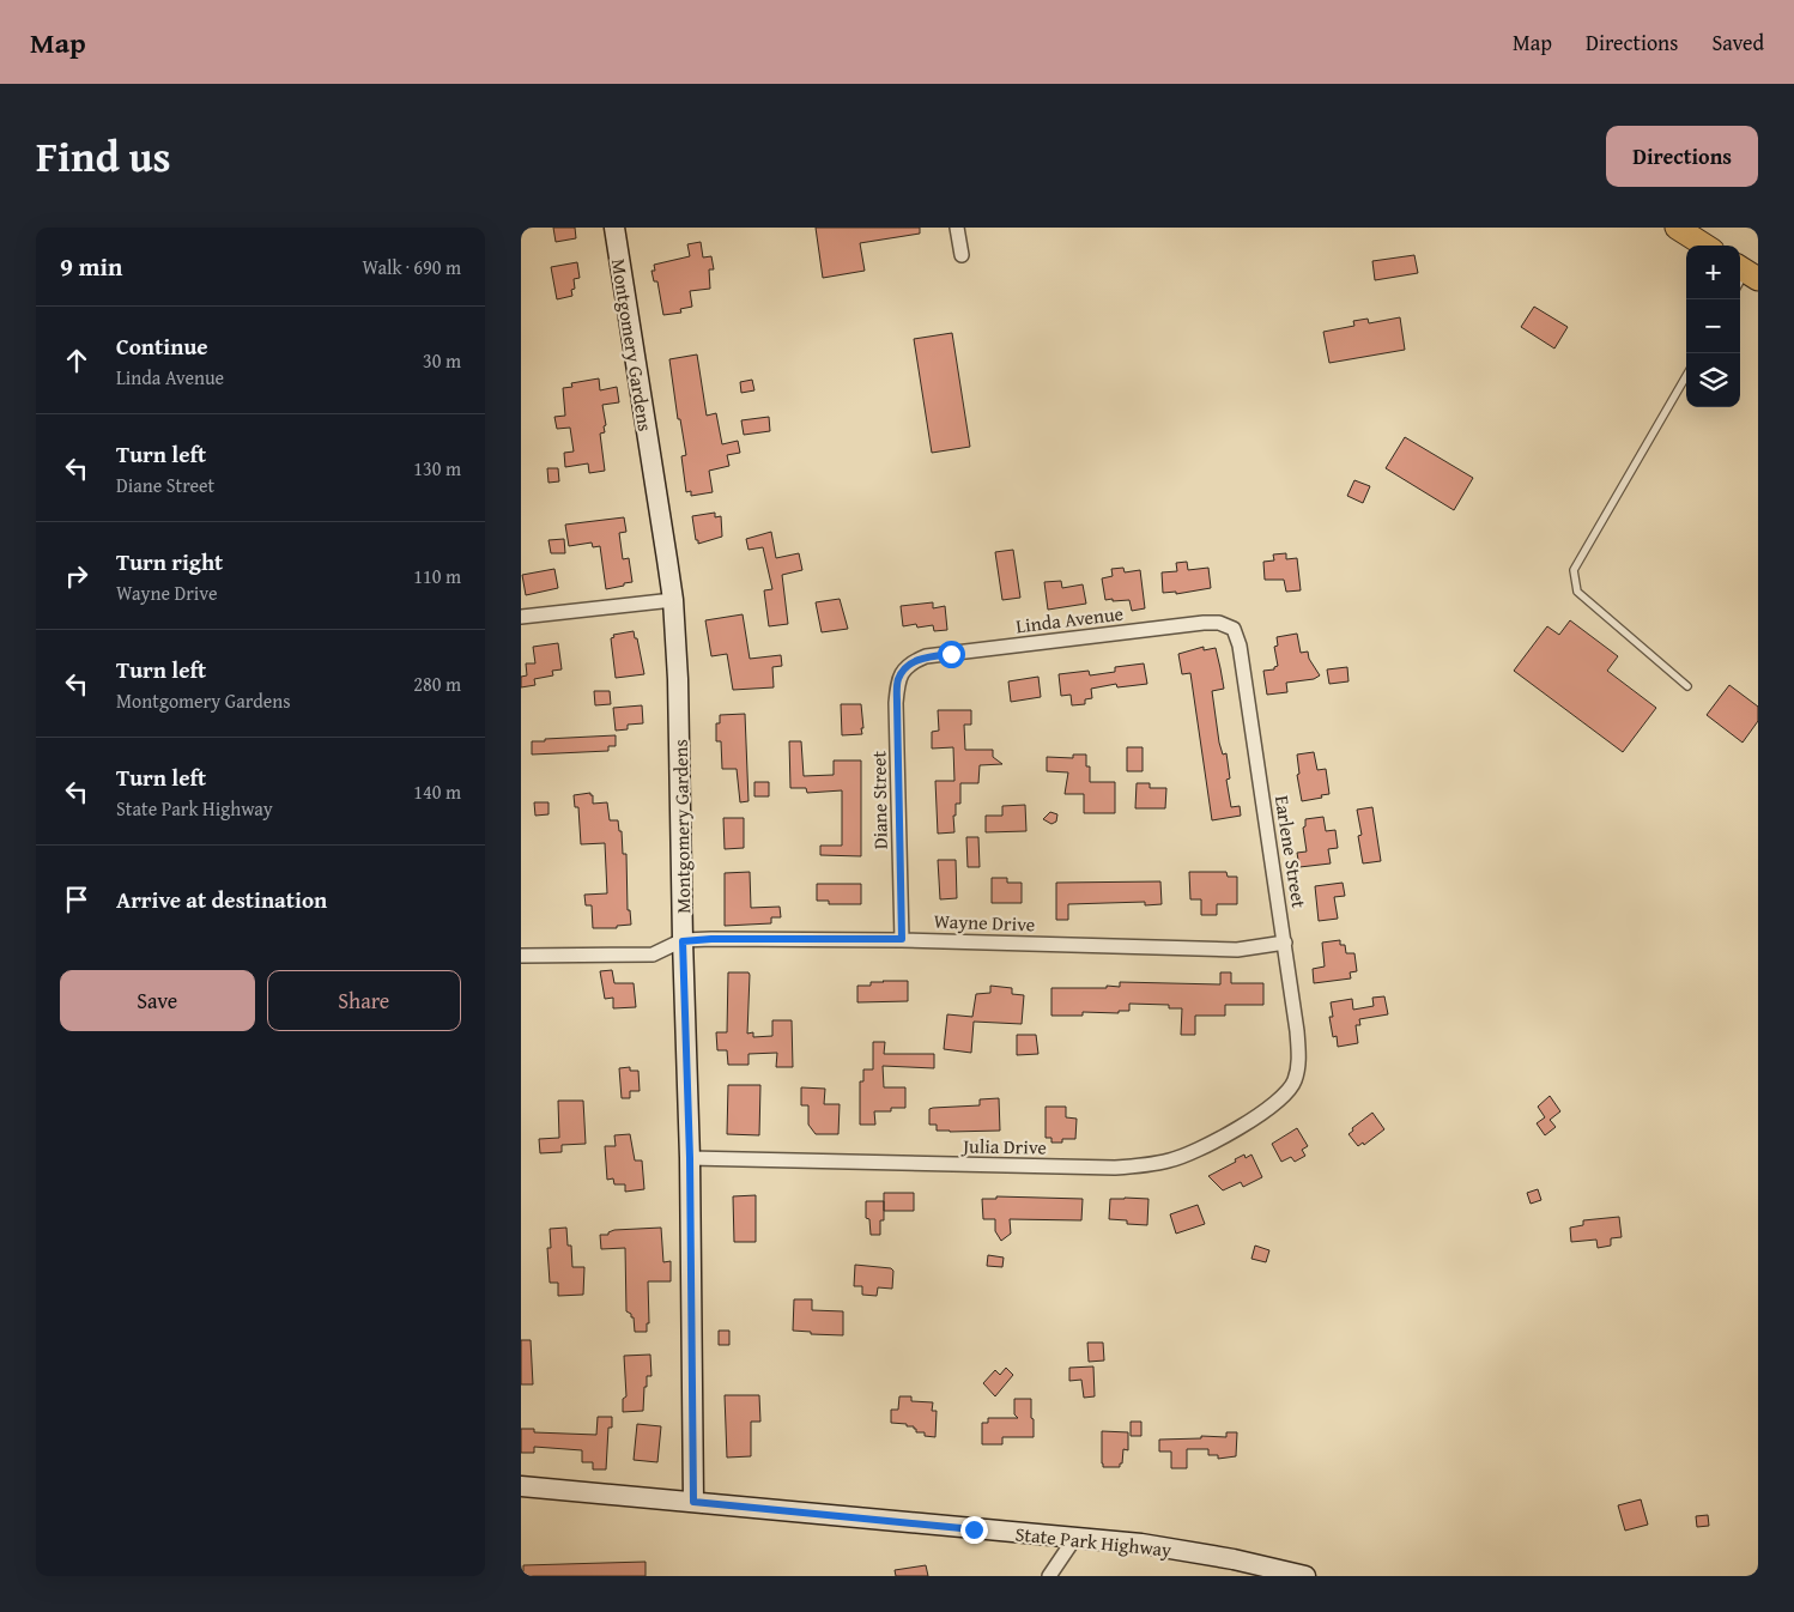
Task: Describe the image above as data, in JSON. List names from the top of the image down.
{
  "streets": {
    "street": [
      "Montgomery Gardens",
      "Linda Avenue",
      "Diane Street",
      "Earlene Street",
      "Wayne Drive",
      "Julia Drive",
      "State Park Highway"
    ]
  },
  "crossings": [
    ["Montgomery Gardens", "Wayne Drive"],
    ["Montgomery Gardens", "Julia Drive"],
    ["Montgomery Gardens", "State Park Highway"],
    ["Linda Avenue", "Diane Street"],
    ["Linda Avenue", "Earlene Street"],
    ["Diane Street", "Wayne Drive"],
    ["Earlene Street", "Wayne Drive"],
    ["Earlene Street", "Julia Drive"]
  ],
  "page": {
    "header": "Map",
    "nav": ["Map", "Directions", "Saved"],
    "title": "Find us",
    "buttons": [
      "Directions",
      ["Save", "Share"]
    ],
    "heading": ["9 min", "Walk · 690 m"],
    "map_buttons": ["+", "−"],
    "list": [
      ["Continue", "Linda Avenue", "30 m"],
      ["Turn left", "Diane Street", "130 m"],
      ["Turn right", "Wayne Drive", "110 m"],
      ["Turn left", "Montgomery Gardens", "280 m"],
      ["Turn left", "State Park Highway", "140 m"],
      "Arrive at destination"
    ]
  }
}
